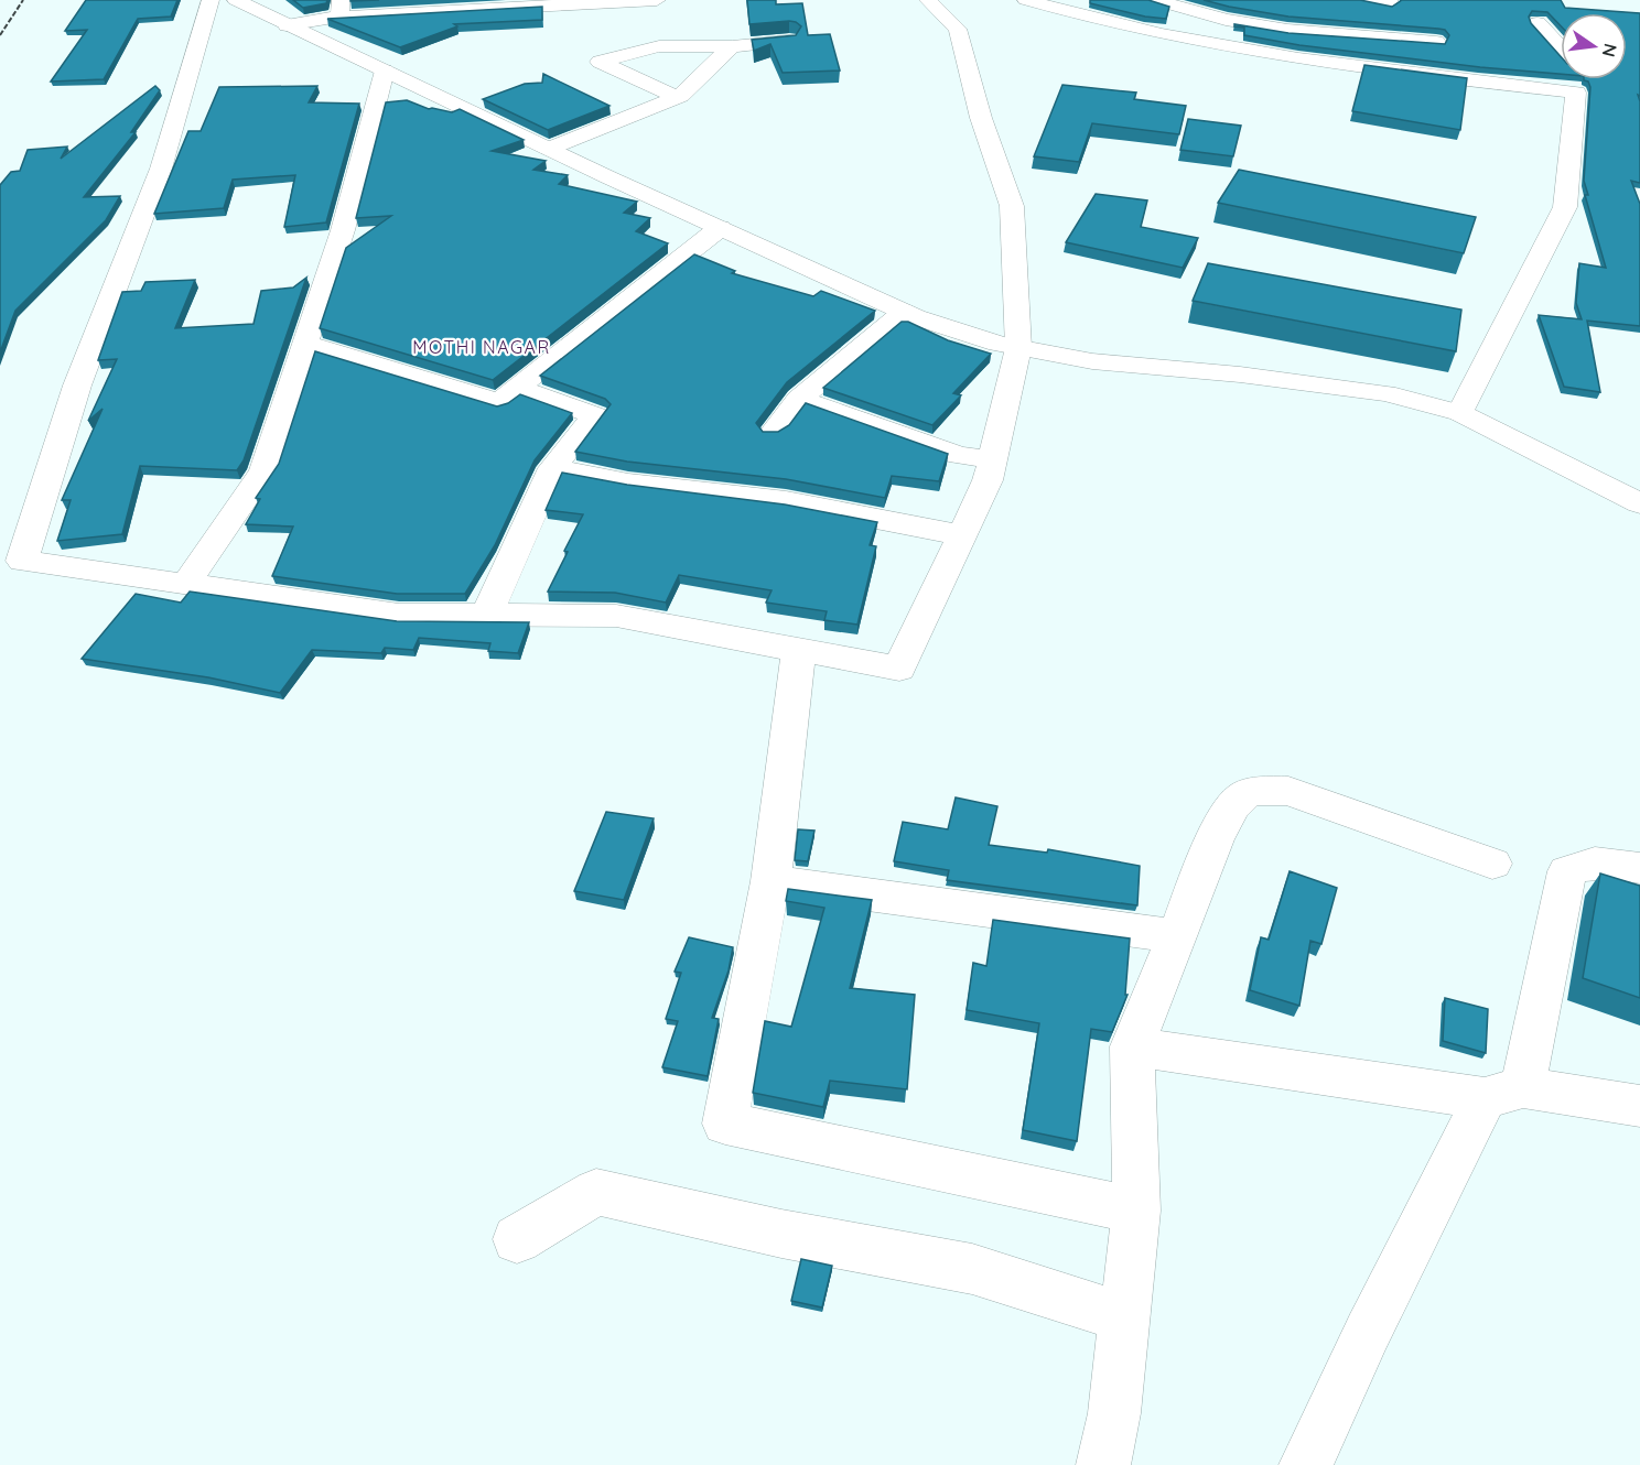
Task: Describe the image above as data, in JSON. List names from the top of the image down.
{
  "districts": ["MOTHI NAGAR"],
  "north": "right"
}
